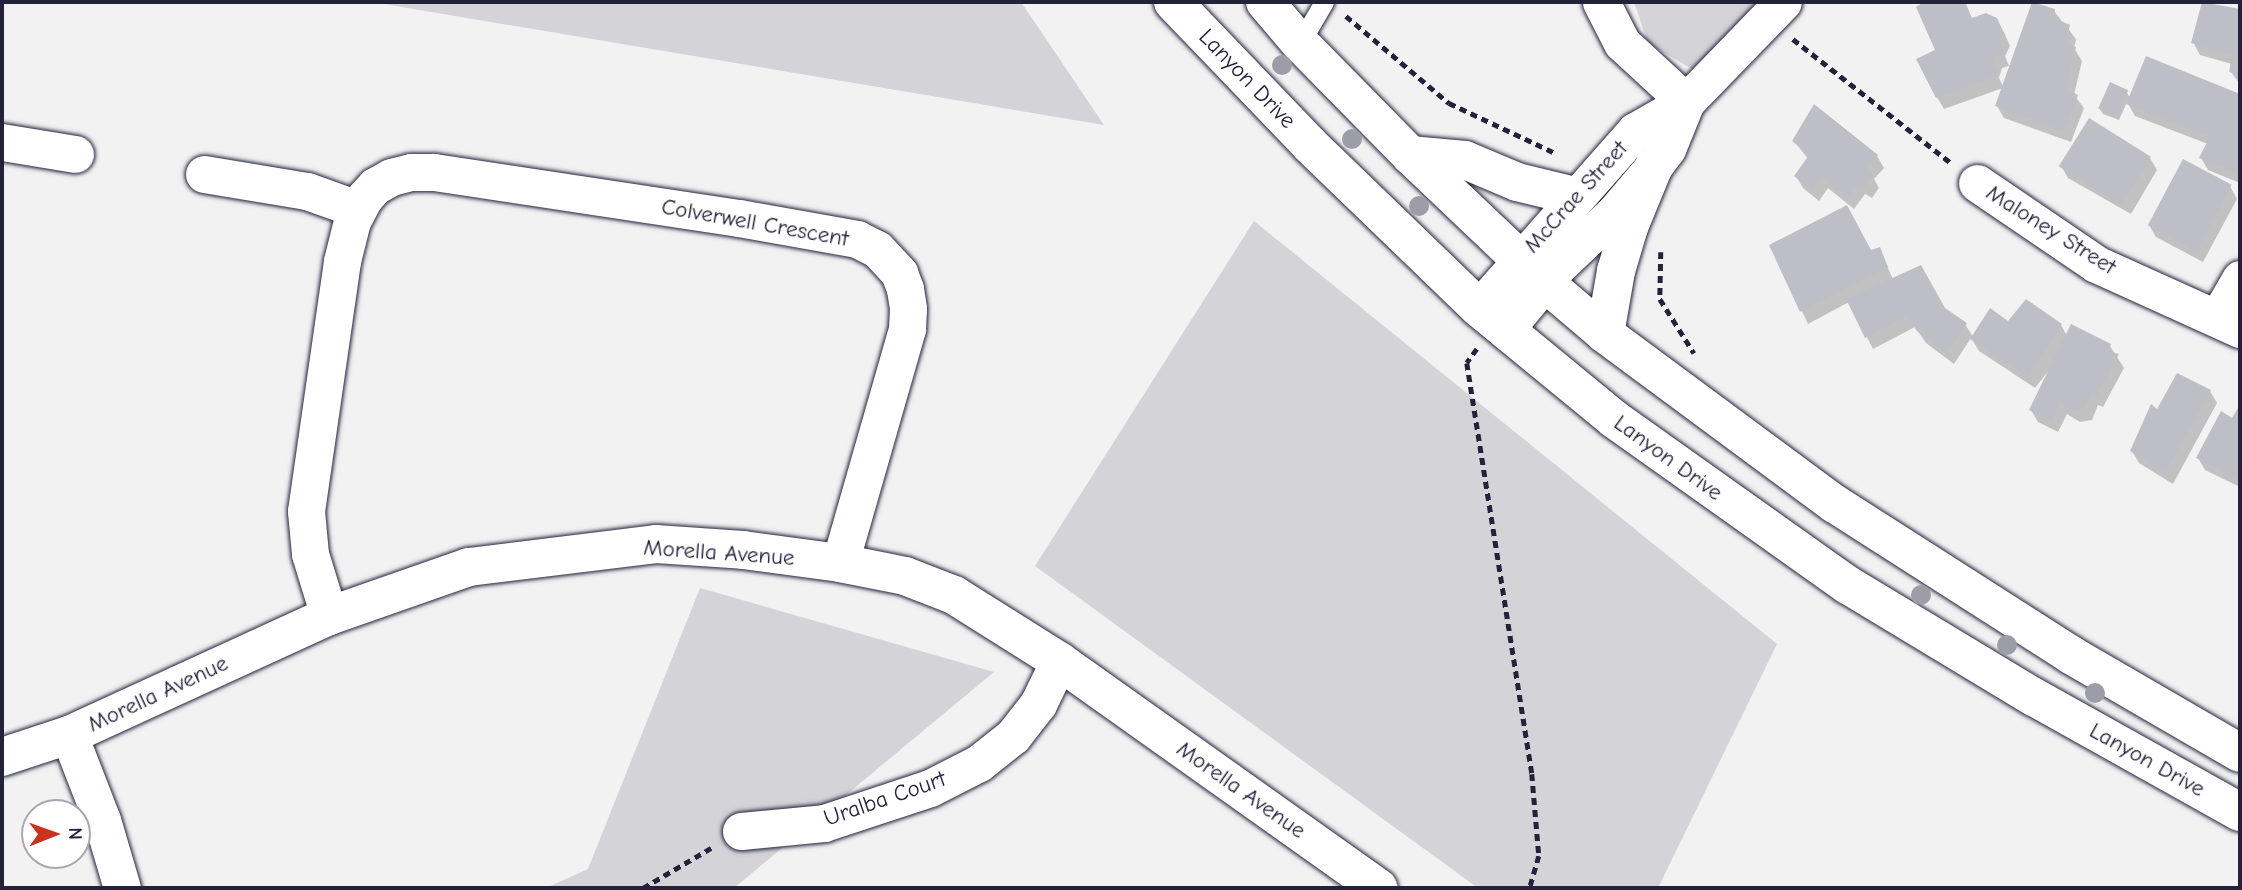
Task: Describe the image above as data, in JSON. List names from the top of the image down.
{
  "streets": {
    "main road": ["Lanyon Drive", "Morella Avenue"],
    "street": [
      "McCrae Street",
      "Colverwell Crescent",
      "Maloney Street",
      "Uralba Court"
    ]
  },
  "crossings": [
    ["Lanyon Drive", "McCrae Street"],
    ["Colverwell Crescent", "Morella Avenue"],
    ["Morella Avenue", "Uralba Court"]
  ],
  "north": "right"
}
